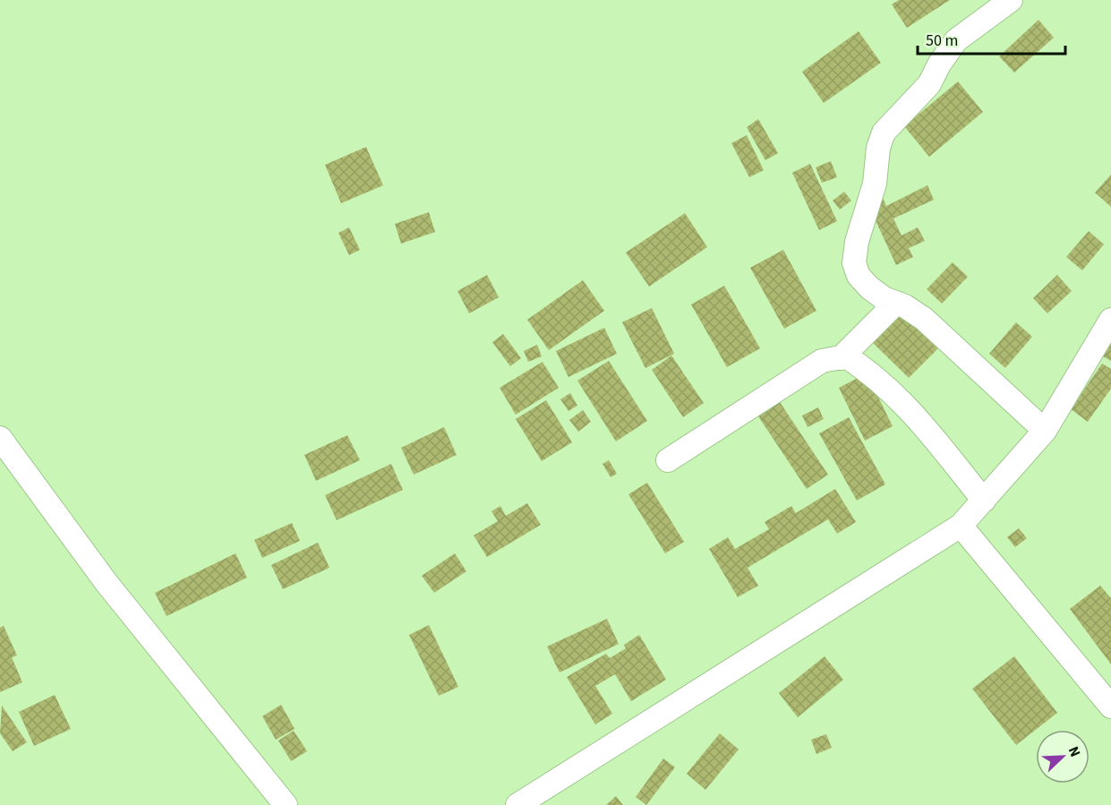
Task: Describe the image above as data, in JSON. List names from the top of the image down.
{
  "scale_bar": "50 m",
  "north": "top right"
}
